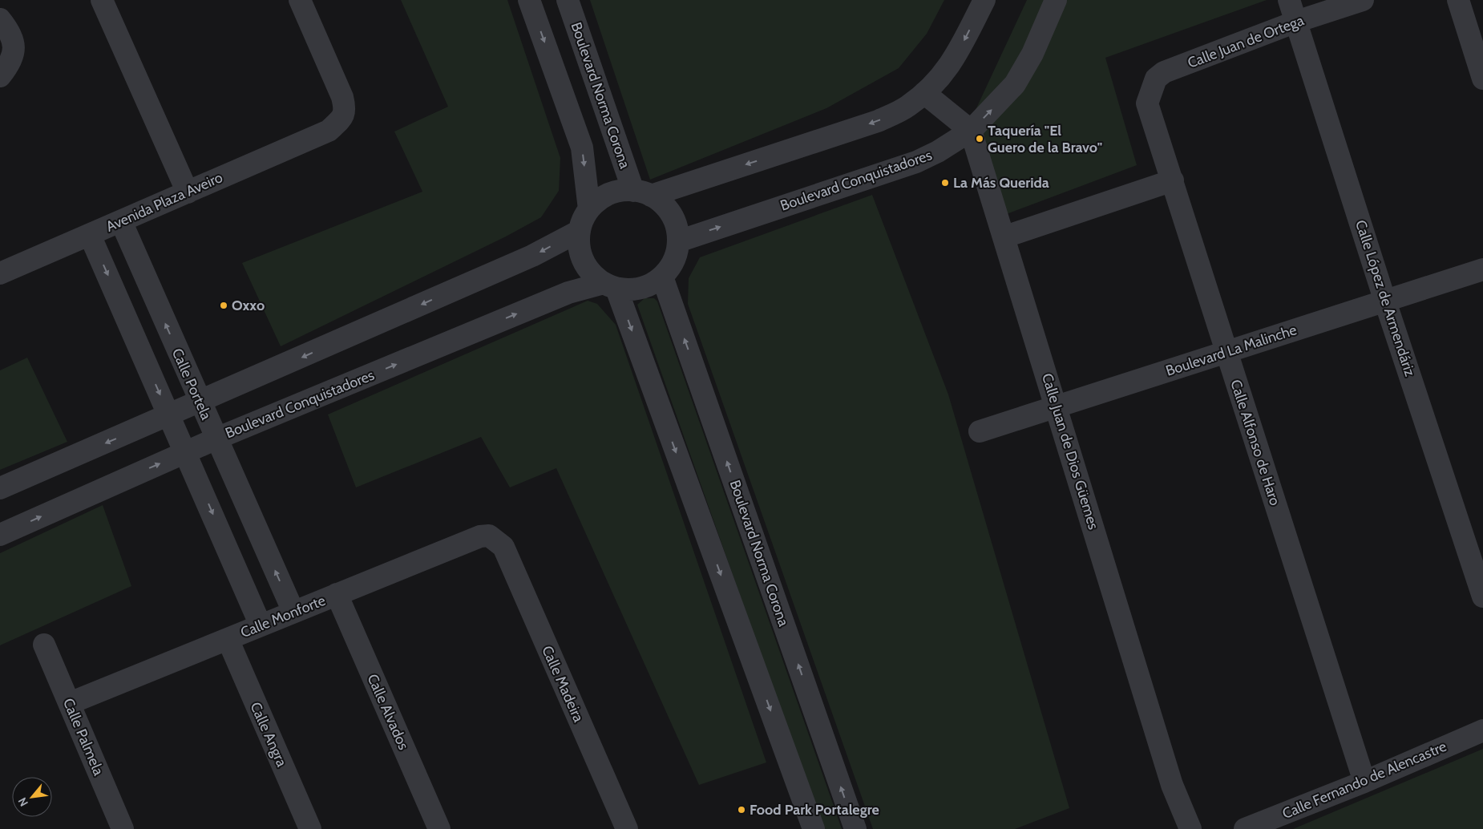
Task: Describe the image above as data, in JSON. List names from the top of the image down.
{
  "streets": {
    "street": [
      "Calle Juan de Ortega",
      "Boulevard Norma Corona",
      "Boulevard Conquistadores",
      "Avenida Plaza Aveiro",
      "Calle López de Armendáriz",
      "Boulevard La Malinche",
      "Calle Portela",
      "Calle Alfonso de Haro",
      "Calle Juan de Dios Güemes",
      "Calle Monforte",
      "Calle Madeira",
      "Calle Alvados",
      "Calle Angra",
      "Calle Palmela",
      "Calle Fernando de Alencastre"
    ]
  },
  "crossings": [
    ["Calle Juan de Ortega", "Calle López de Armendáriz"],
    ["Calle Juan de Ortega", "Calle Alfonso de Haro"],
    ["Boulevard Norma Corona", "Boulevard Conquistadores"],
    ["Boulevard Conquistadores", "Calle Portela"],
    ["Boulevard Conquistadores", "Calle Juan de Dios Güemes"],
    ["Avenida Plaza Aveiro", "Calle Portela"],
    ["Calle López de Armendáriz", "Boulevard La Malinche"],
    ["Boulevard La Malinche", "Calle Alfonso de Haro"],
    ["Boulevard La Malinche", "Calle Juan de Dios Güemes"],
    ["Calle Portela", "Calle Monforte"],
    ["Calle Alfonso de Haro", "Calle Fernando de Alencastre"],
    ["Calle Monforte", "Calle Madeira"],
    ["Calle Monforte", "Calle Alvados"],
    ["Calle Monforte", "Calle Angra"],
    ["Calle Monforte", "Calle Palmela"]
  ],
  "places": [
    "Taquería \"El Guero de la Bravo\"",
    "La Más Querida",
    "Oxxo",
    "Food Park Portalegre"
  ],
  "north": "bottom left"
}
